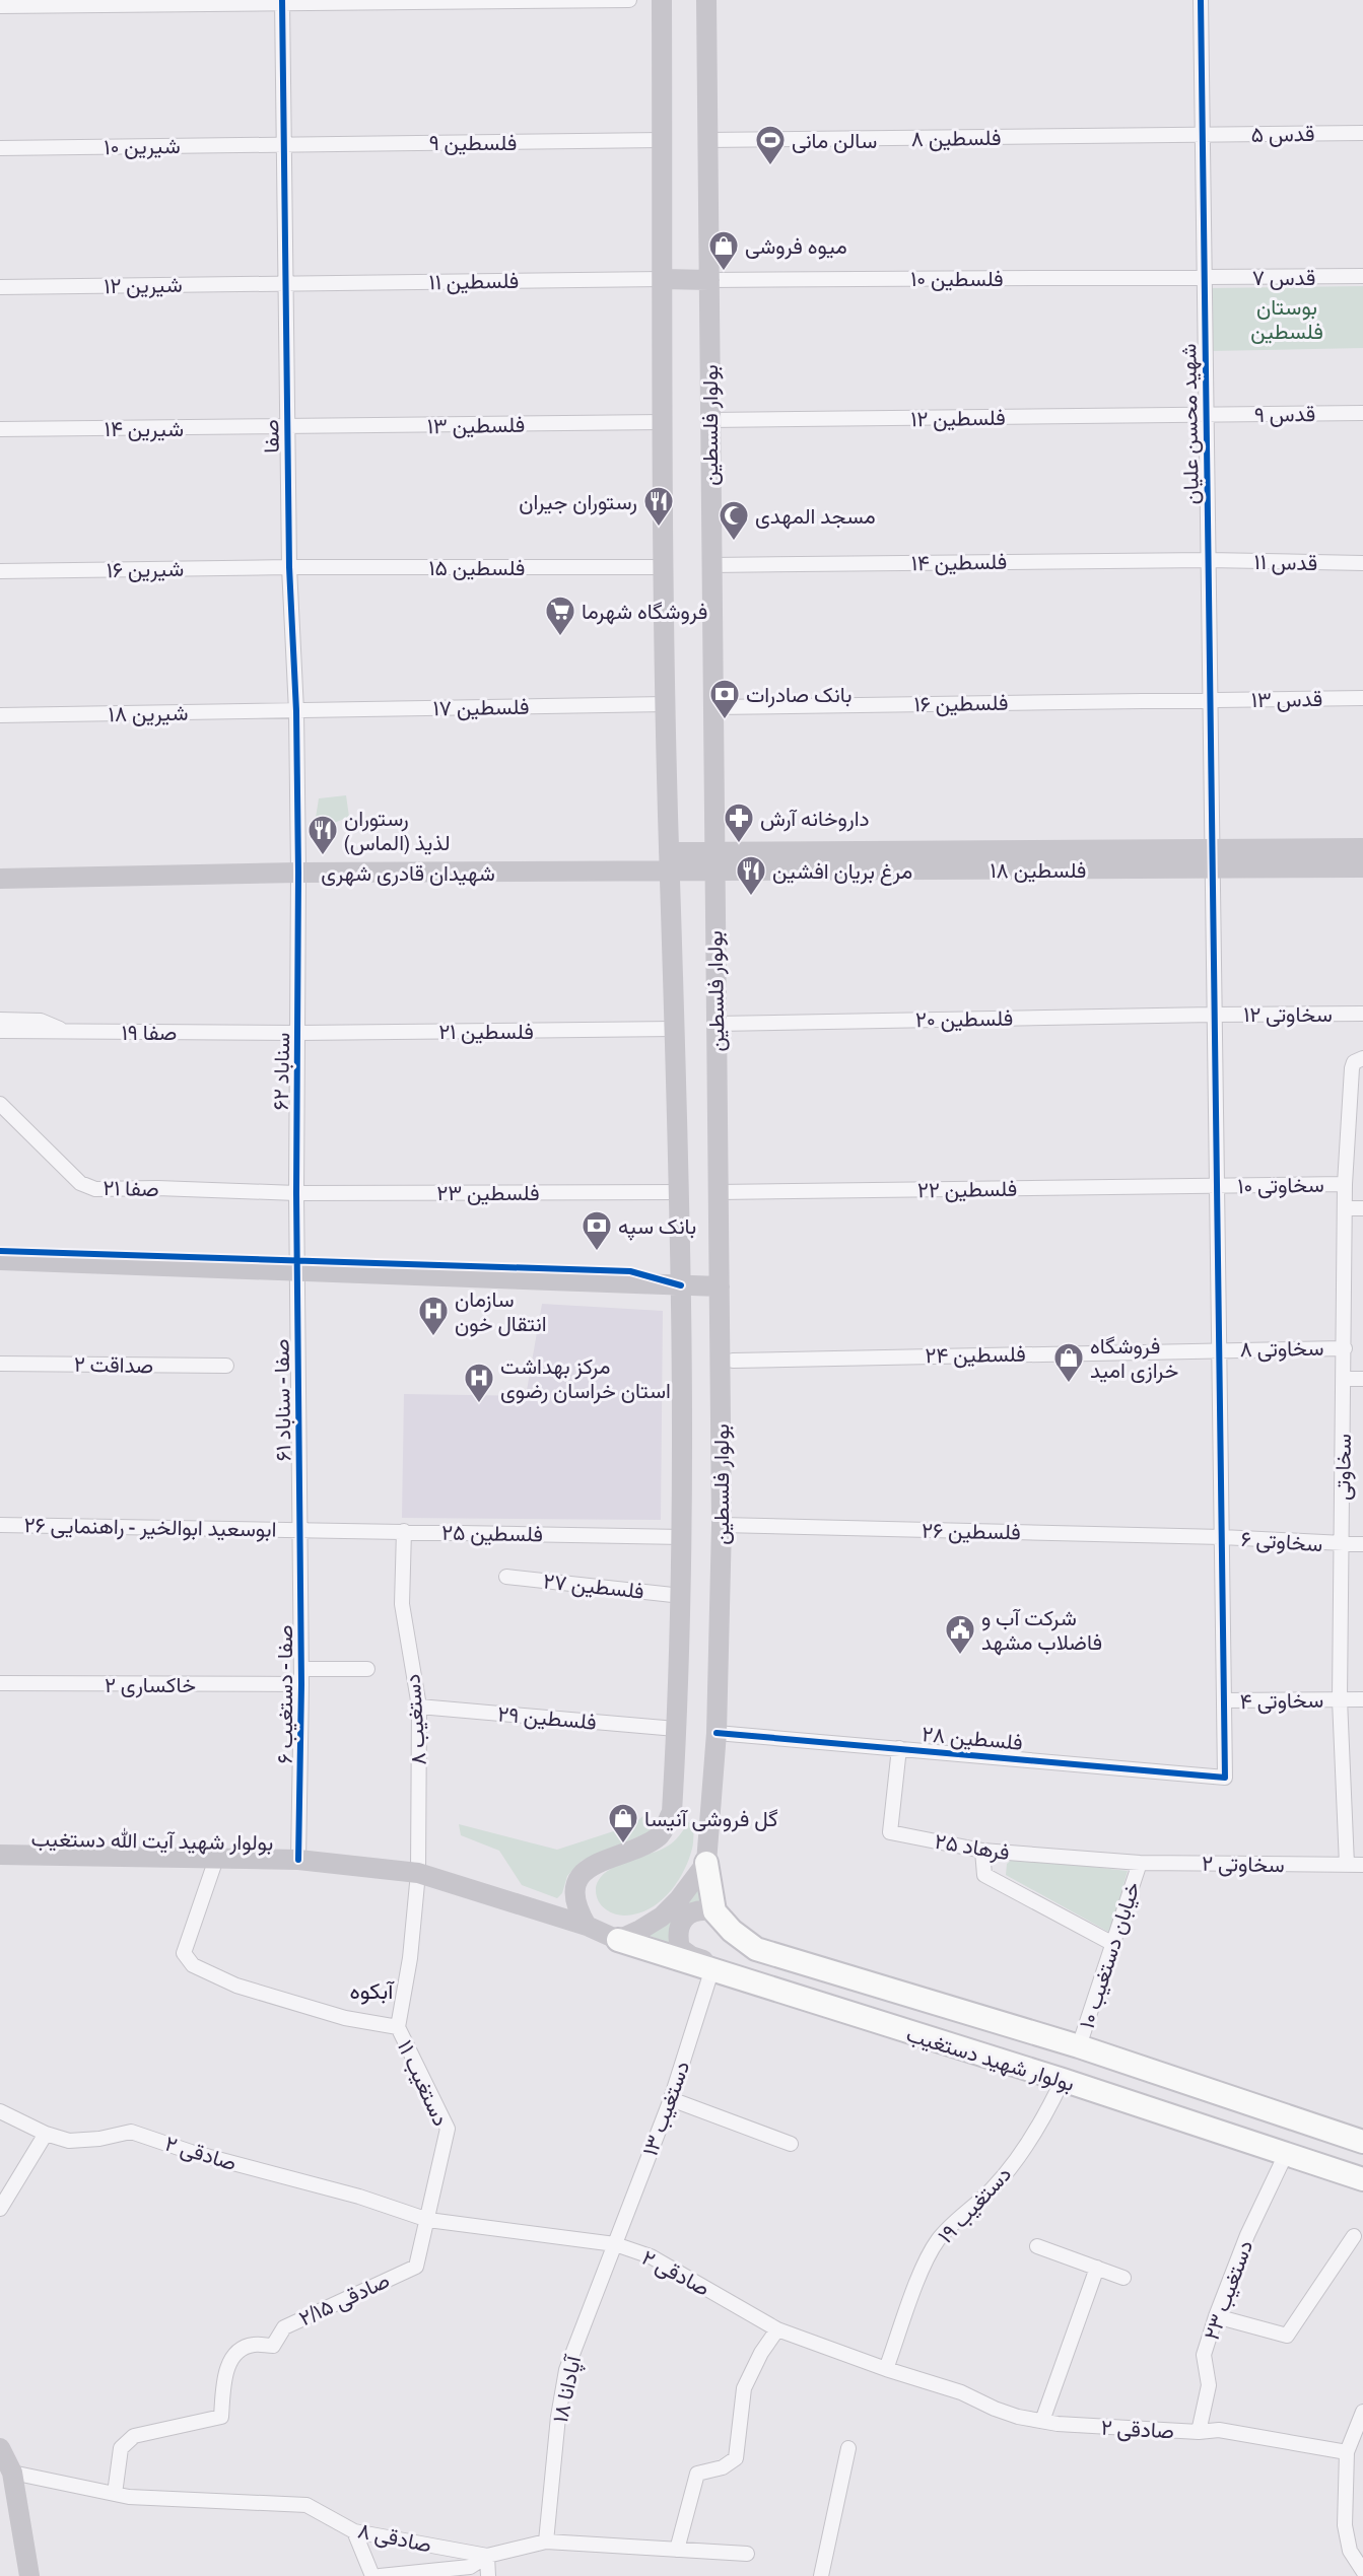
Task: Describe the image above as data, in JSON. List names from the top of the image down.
{
  "streets": {
    "main road": [
      "بولوار فلسطین",
      "فلسطین ۱۸",
      "شهیدان قادری شهری",
      "بولوار شهید آیت الله دستغیب",
      "بولوار شهید دستغیب"
    ],
    "street": [
      "قدس ۵",
      "فلسطین ۸",
      "فلسطین ۹",
      "شیرین ۱۰",
      "قدس ۷",
      "فلسطین ۱۰",
      "فلسطین ۱۱",
      "شیرین ۱۲",
      "قدس ۹",
      "فلسطین ۱۲",
      "شهید محسن علیان",
      "فلسطین ۱۳",
      "شیرین ۱۴",
      "صفا",
      "فلسطین ۱۴",
      "قدس ۱۱",
      "فلسطین ۱۵",
      "شیرین ۱۶",
      "قدس ۱۳",
      "فلسطین ۱۶",
      "فلسطین ۱۷",
      "شیرین ۱۸",
      "سخاوتی ۱۲",
      "فلسطین ۲۰",
      "فلسطین ۲۱",
      "صفا ۱۹",
      "سناباد ۶۲",
      "سخاوتی ۱۰",
      "صفا ۲۱",
      "فلسطین ۲۲",
      "فلسطین ۲۳",
      "سخاوتی ۸",
      "فلسطین ۲۴",
      "صداقت ۲",
      "صفا - سناباد ۶۱",
      "سخاوتی",
      "ابوسعید ابوالخیر - راهنمایی ۲۶",
      "فلسطین ۲۶",
      "فلسطین ۲۵",
      "سخاوتی ۶",
      "فلسطین ۲۷",
      "خاکساری ۲",
      "صفا - دستغیب ۶",
      "سخاوتی ۴",
      "فلسطین ۲۹",
      "دستغیب ۸",
      "فلسطین ۲۸",
      "فرهاد ۲۵",
      "سخاوتی ۲",
      "خیابان دستغیب ۱۰",
      "دستغیب ۱۱",
      "دستغیب ۱۳",
      "صادقی ۲",
      "دستغیب ۱۹",
      "دستغیب ۲۳",
      "صادقی ۲/۱۵",
      "آپادانا ۱۸",
      "صادقی ۸"
    ]
  },
  "crossings": [
    ["قدس ۵", "فلسطین ۸"],
    ["قدس ۵", "شهید محسن علیان"],
    ["فلسطین ۸", "شهید محسن علیان"],
    ["فلسطین ۸", "بولوار فلسطین"],
    ["فلسطین ۹", "شیرین ۱۰"],
    ["فلسطین ۹", "بولوار فلسطین"],
    ["فلسطین ۹", "صفا"],
    ["شیرین ۱۰", "صفا"],
    ["قدس ۷", "فلسطین ۱۰"],
    ["قدس ۷", "شهید محسن علیان"],
    ["فلسطین ۱۰", "شهید محسن علیان"],
    ["فلسطین ۱۰", "بولوار فلسطین"],
    ["فلسطین ۱۱", "شیرین ۱۲"],
    ["فلسطین ۱۱", "بولوار فلسطین"],
    ["فلسطین ۱۱", "صفا"],
    ["شیرین ۱۲", "صفا"],
    ["قدس ۹", "فلسطین ۱۲"],
    ["قدس ۹", "شهید محسن علیان"],
    ["فلسطین ۱۲", "شهید محسن علیان"],
    ["فلسطین ۱۲", "بولوار فلسطین"],
    ["شهید محسن علیان", "فلسطین ۱۴"],
    ["شهید محسن علیان", "قدس ۱۱"],
    ["شهید محسن علیان", "قدس ۱۳"],
    ["شهید محسن علیان", "فلسطین ۱۶"],
    ["شهید محسن علیان", "فلسطین ۱۸"],
    ["شهید محسن علیان", "سخاوتی ۱۲"],
    ["شهید محسن علیان", "فلسطین ۲۰"],
    ["شهید محسن علیان", "سخاوتی ۱۰"],
    ["شهید محسن علیان", "فلسطین ۲۲"],
    ["شهید محسن علیان", "سخاوتی ۸"],
    ["شهید محسن علیان", "فلسطین ۲۴"],
    ["شهید محسن علیان", "فلسطین ۲۶"],
    ["شهید محسن علیان", "سخاوتی ۶"],
    ["شهید محسن علیان", "سخاوتی ۴"],
    ["شهید محسن علیان", "فلسطین ۲۸"],
    ["فلسطین ۱۳", "بولوار فلسطین"],
    ["فلسطین ۱۳", "شیرین ۱۴"],
    ["فلسطین ۱۳", "صفا"],
    ["بولوار فلسطین", "فلسطین ۱۴"],
    ["بولوار فلسطین", "فلسطین ۱۵"],
    ["بولوار فلسطین", "فلسطین ۱۶"],
    ["بولوار فلسطین", "فلسطین ۱۷"],
    ["بولوار فلسطین", "فلسطین ۱۸"],
    ["بولوار فلسطین", "شهیدان قادری شهری"],
    ["بولوار فلسطین", "فلسطین ۲۰"],
    ["بولوار فلسطین", "فلسطین ۲۱"],
    ["بولوار فلسطین", "فلسطین ۲۲"],
    ["بولوار فلسطین", "فلسطین ۲۳"],
    ["بولوار فلسطین", "فلسطین ۲۶"],
    ["بولوار فلسطین", "فلسطین ۲۵"],
    ["بولوار فلسطین", "فلسطین ۲۷"],
    ["بولوار فلسطین", "فلسطین ۲۹"],
    ["بولوار فلسطین", "فلسطین ۲۸"],
    ["بولوار فلسطین", "بولوار شهید آیت الله دستغیب"],
    ["شیرین ۱۴", "صفا"],
    ["صفا", "فلسطین ۱۵"],
    ["صفا", "شیرین ۱۶"],
    ["صفا", "فلسطین ۱۷"],
    ["صفا", "شیرین ۱۸"],
    ["صفا", "شهیدان قادری شهری"],
    ["صفا", "سناباد ۶۲"],
    ["فلسطین ۱۴", "قدس ۱۱"],
    ["فلسطین ۱۵", "شیرین ۱۶"],
    ["قدس ۱۳", "فلسطین ۱۶"],
    ["فلسطین ۱۷", "شیرین ۱۸"],
    ["فلسطین ۱۸", "شهیدان قادری شهری"],
    ["شهیدان قادری شهری", "سناباد ۶۲"],
    ["سخاوتی ۱۲", "فلسطین ۲۰"],
    ["فلسطین ۲۱", "صفا ۱۹"],
    ["فلسطین ۲۱", "سناباد ۶۲"],
    ["صفا ۱۹", "سناباد ۶۲"],
    ["سناباد ۶۲", "صفا ۲۱"],
    ["سناباد ۶۲", "فلسطین ۲۳"],
    ["سناباد ۶۲", "صفا - سناباد ۶۱"],
    ["سخاوتی ۱۰", "فلسطین ۲۲"],
    ["سخاوتی ۱۰", "سخاوتی"],
    ["صفا ۲۱", "فلسطین ۲۳"],
    ["سخاوتی ۸", "فلسطین ۲۴"],
    ["سخاوتی ۸", "سخاوتی"],
    ["صفا - سناباد ۶۱", "ابوسعید ابوالخیر - راهنمایی ۲۶"],
    ["صفا - سناباد ۶۱", "فلسطین ۲۵"],
    ["صفا - سناباد ۶۱", "صفا - دستغیب ۶"],
    ["سخاوتی", "سخاوتی ۶"],
    ["سخاوتی", "سخاوتی ۴"],
    ["سخاوتی", "سخاوتی ۲"],
    ["ابوسعید ابوالخیر - راهنمایی ۲۶", "فلسطین ۲۵"],
    ["ابوسعید ابوالخیر - راهنمایی ۲۶", "صفا - دستغیب ۶"],
    ["فلسطین ۲۶", "سخاوتی ۶"],
    ["فلسطین ۲۵", "صفا - دستغیب ۶"],
    ["فلسطین ۲۵", "دستغیب ۸"],
    ["خاکساری ۲", "صفا - دستغیب ۶"],
    ["صفا - دستغیب ۶", "بولوار شهید آیت الله دستغیب"],
    ["فلسطین ۲۹", "دستغیب ۸"],
    ["دستغیب ۸", "بولوار شهید آیت الله دستغیب"],
    ["دستغیب ۸", "دستغیب ۱۱"],
    ["فلسطین ۲۸", "فرهاد ۲۵"],
    ["بولوار شهید آیت الله دستغیب", "بولوار شهید دستغیب"],
    ["بولوار شهید آیت الله دستغیب", "دستغیب ۱۱"],
    ["فرهاد ۲۵", "سخاوتی ۲"],
    ["فرهاد ۲۵", "خیابان دستغیب ۱۰"],
    ["سخاوتی ۲", "خیابان دستغیب ۱۰"],
    ["خیابان دستغیب ۱۰", "بولوار شهید دستغیب"],
    ["بولوار شهید دستغیب", "دستغیب ۱۳"],
    ["بولوار شهید دستغیب", "دستغیب ۱۹"],
    ["بولوار شهید دستغیب", "دستغیب ۲۳"],
    ["دستغیب ۱۱", "صادقی ۲"],
    ["دستغیب ۱۱", "صادقی ۲/۱۵"],
    ["دستغیب ۱۳", "صادقی ۲"],
    ["دستغیب ۱۳", "آپادانا ۱۸"],
    ["صادقی ۲", "دستغیب ۱۹"],
    ["صادقی ۲", "دستغیب ۲۳"],
    ["صادقی ۲", "صادقی ۲/۱۵"],
    ["صادقی ۲", "آپادانا ۱۸"],
    ["صادقی ۲/۱۵", "صادقی ۸"],
    ["آپادانا ۱۸", "صادقی ۸"]
  ],
  "districts": ["آبکوه"],
  "parks": ["بوستان فلسطین"],
  "places": {
    "sports": ["سالن مانی"],
    "shop": ["میوه فروشی", "فروشگاه خرازی امید", "گل فروشی آنیسا"],
    "restaurant": ["رستوران جیران", "رستوران لذیذ (الماس)", "مرغ بریان افشین"],
    "mosque": ["مسجد المهدی"],
    "supermarket": ["فروشگاه شهرما"],
    "bank": ["بانک صادرات", "بانک سپه"],
    "pharmacy": ["داروخانه آرش"],
    "hospital": ["سازمان انتقال خون", "مرکز بهداشت استان خراسان رضوی"],
    "public building": ["شرکت آب و فاضلاب مشهد"]
  }
}
